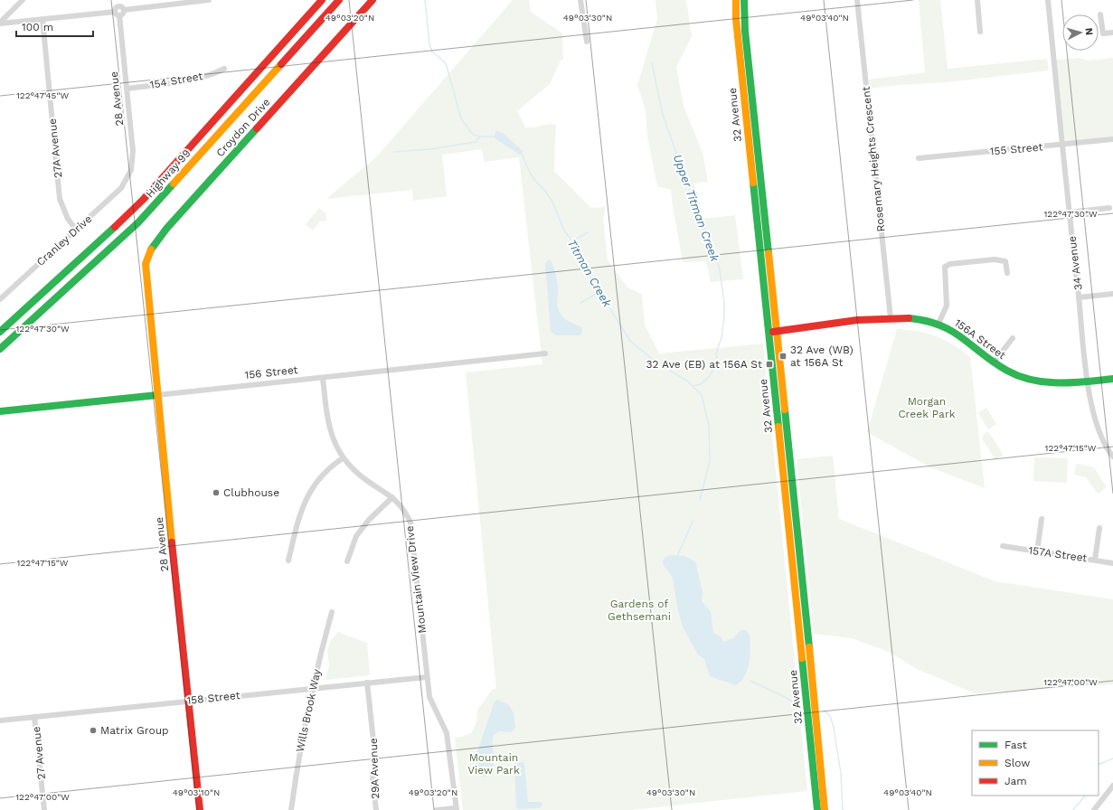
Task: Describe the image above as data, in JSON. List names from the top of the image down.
{
  "streets": {
    "main road": [
      "28 Avenue",
      "32 Avenue",
      "Croydon Drive",
      "Highway 99",
      "156A Street",
      "156 Street"
    ],
    "street": [
      "154 Street",
      "27A Avenue",
      "155 Street",
      "Rosemary Heights Crescent",
      "Cranley Drive",
      "34 Avenue",
      "157A Street",
      "Mountain View Drive",
      "158 Street",
      "Wills Brook Way",
      "27 Avenue",
      "29A Avenue"
    ]
  },
  "crossings": [
    ["154 Street", "28 Avenue"],
    ["28 Avenue", "Croydon Drive"],
    ["28 Avenue", "Cranley Drive"],
    ["28 Avenue", "156 Street"],
    ["28 Avenue", "158 Street"],
    ["32 Avenue", "156A Street"],
    ["27A Avenue", "Cranley Drive"],
    ["155 Street", "34 Avenue"],
    ["Rosemary Heights Crescent", "156A Street"],
    ["34 Avenue", "156A Street"],
    ["156 Street", "Mountain View Drive"],
    ["Mountain View Drive", "158 Street"],
    ["158 Street", "Wills Brook Way"],
    ["158 Street", "27 Avenue"],
    ["158 Street", "29A Avenue"]
  ],
  "water": ["Upper Titman Creek", "Titman Creek"],
  "parks": ["Morgan Creek Park", "Gardens of Gethsemani", "Mountain View Park"],
  "places": {
    "transit": ["32 Ave (WB) at 156A St", "32 Ave (EB) at 156A St"],
    "other": ["Clubhouse", "Matrix Group"]
  },
  "legend": ["Fast", "Slow", "Jam"],
  "scale_bar": "100 m",
  "north": "right",
  "coordinates": [
    "49°03'20\"N",
    "49°03'30\"N",
    "49°03'40\"N",
    "122°47'45\"W",
    "122°47'30\"W",
    "122°47'15\"W",
    "122°47'00\"W",
    "49°03'10\"N"
  ]
}
